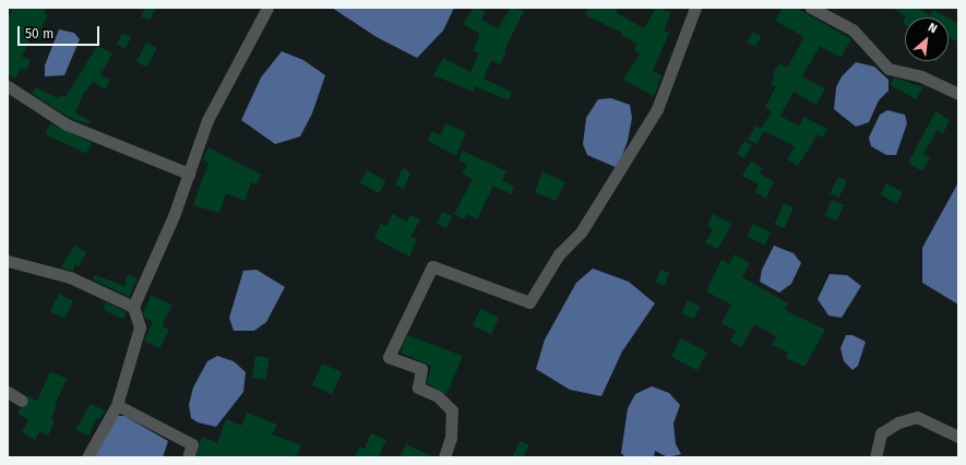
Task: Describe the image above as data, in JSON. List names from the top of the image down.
{
  "scale_bar": "50 m",
  "north": "top right"
}
